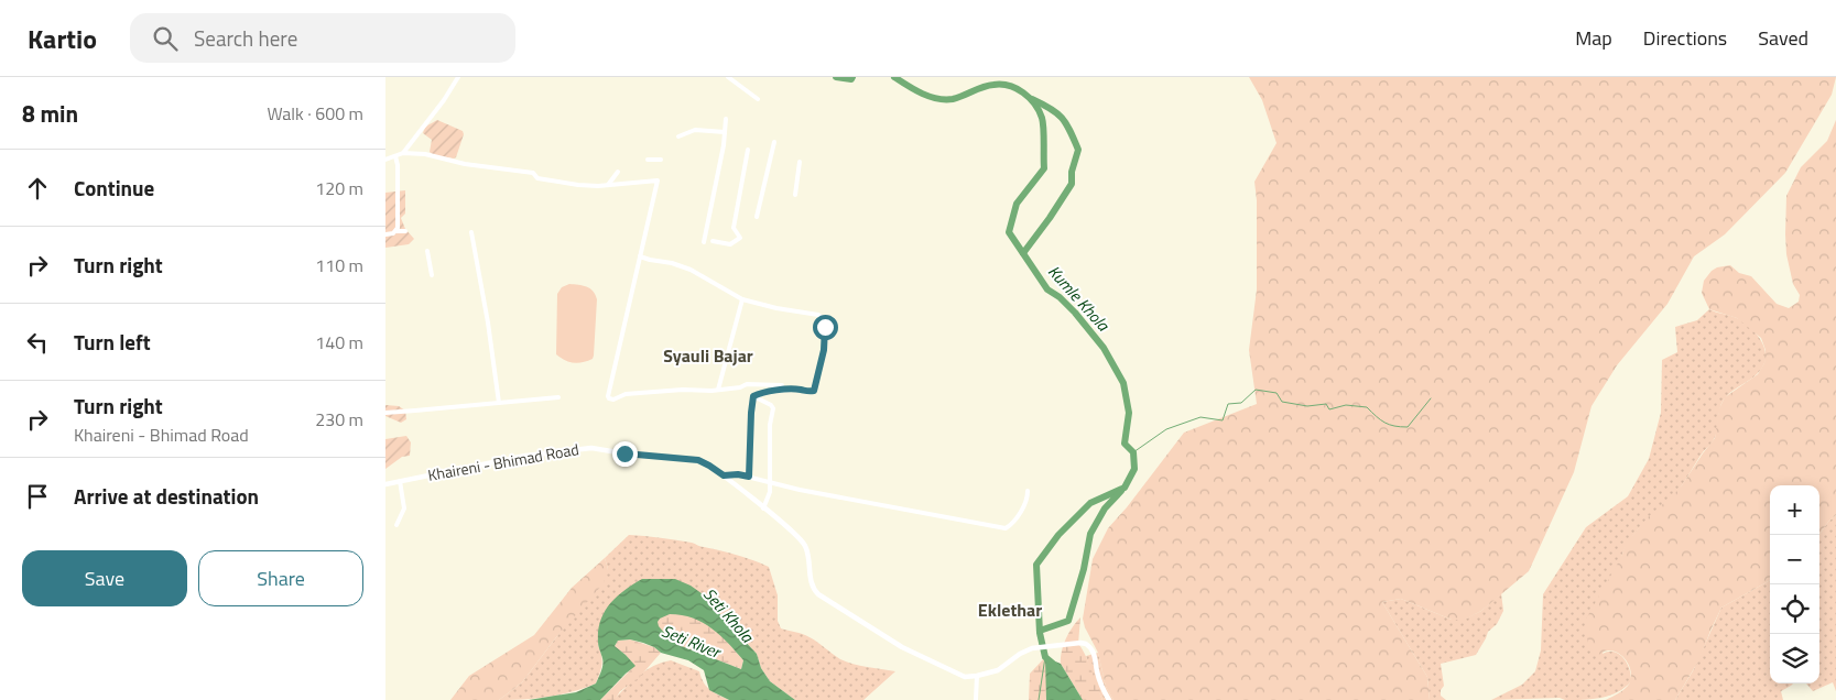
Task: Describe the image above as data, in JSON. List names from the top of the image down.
{
  "streets": {
    "main road": ["Khaireni - Bhimad Road"]
  },
  "districts": ["Syauli Bajar", "Eklethar"],
  "water": ["Kumle Khola", "Seti Khola", "Seti River"],
  "page": {
    "header": "Kartio",
    "search": "Search here",
    "nav": ["Map", "Directions", "Saved"],
    "heading": ["8 min", "Walk · 600 m"],
    "list": [
      ["Continue", "120 m"],
      ["Turn right", "110 m"],
      ["Turn left", "140 m"],
      ["Turn right", "Khaireni - Bhimad Road", "230 m"],
      "Arrive at destination"
    ],
    "map_buttons": ["+", "−"],
    "buttons": ["Save", "Share"]
  }
}
